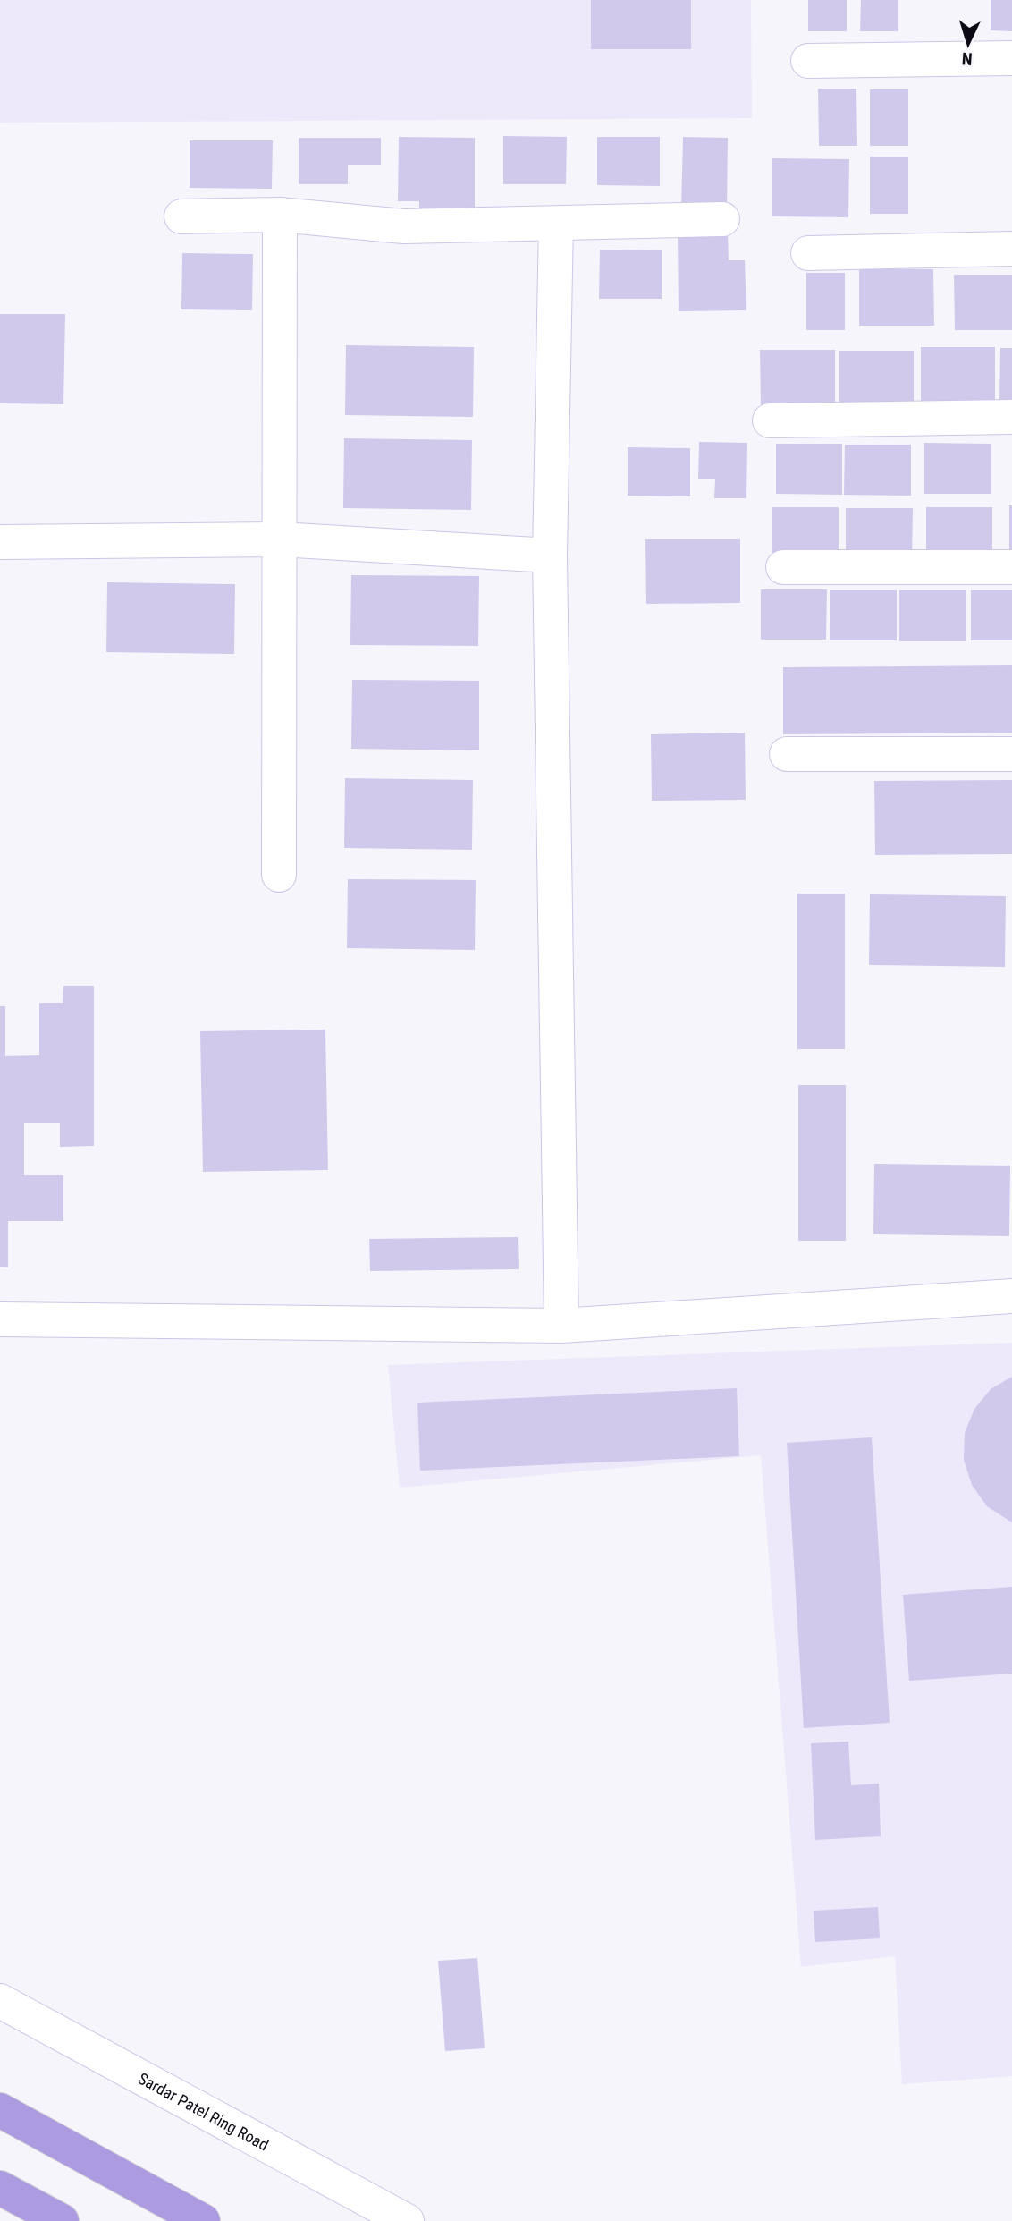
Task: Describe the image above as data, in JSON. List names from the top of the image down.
{
  "streets": {
    "street": ["Sardar Patel Ring Road"]
  },
  "north": "bottom"
}
